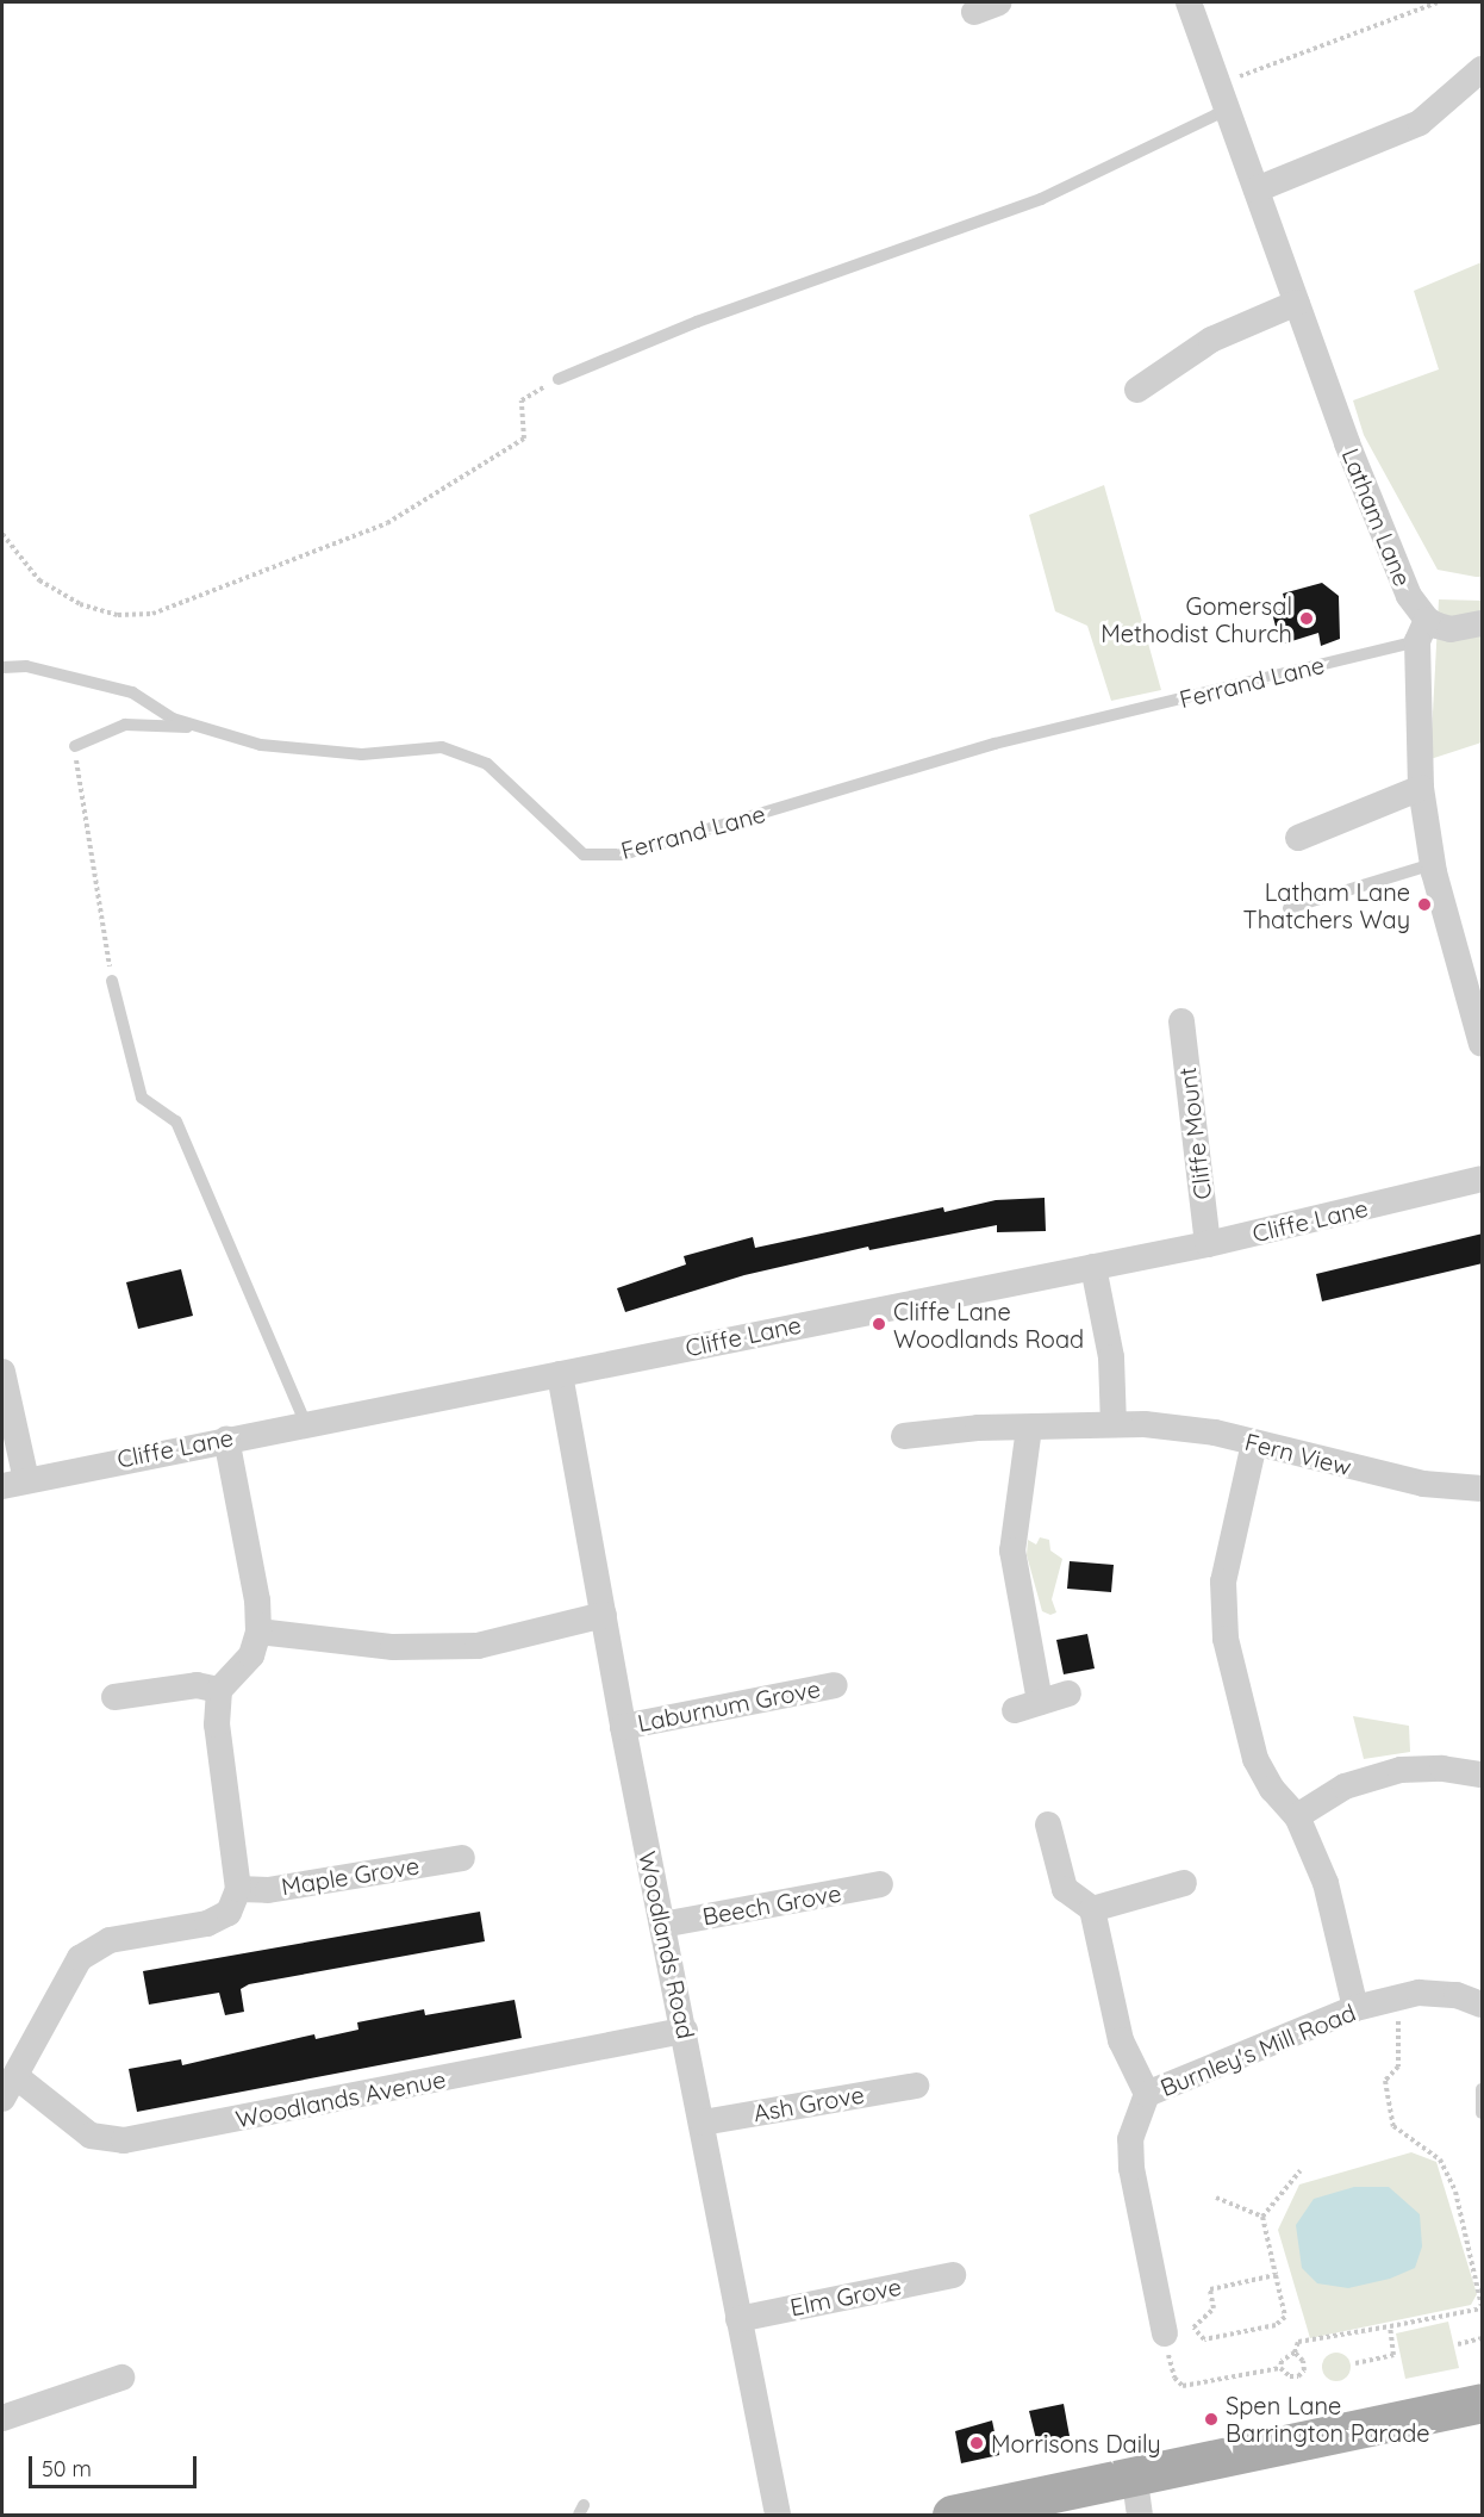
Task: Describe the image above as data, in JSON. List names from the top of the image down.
{
  "streets": {
    "street": [
      "Latham Lane",
      "Cliffe Mount",
      "Cliffe Lane",
      "Fern View",
      "Laburnum Grove",
      "Maple Grove",
      "Beech Grove",
      "Woodlands Road",
      "Burnley's Mill Road",
      "Woodlands Avenue",
      "Ash Grove",
      "Elm Grove"
    ],
    "lane": ["Ferrand Lane"]
  },
  "crossings": [
    ["Latham Lane", "Ferrand Lane"],
    ["Cliffe Mount", "Cliffe Lane"],
    ["Cliffe Lane", "Woodlands Road"],
    ["Laburnum Grove", "Woodlands Road"],
    ["Beech Grove", "Woodlands Road"],
    ["Woodlands Road", "Woodlands Avenue"],
    ["Woodlands Road", "Ash Grove"],
    ["Woodlands Road", "Elm Grove"]
  ],
  "places": [
    "Gomersal Methodist Church",
    "Latham Lane Thatchers Way",
    "Cliffe Lane Woodlands Road",
    "Spen Lane Barrington Parade",
    "Morrisons Daily"
  ],
  "scale_bar": "50 m"
}
